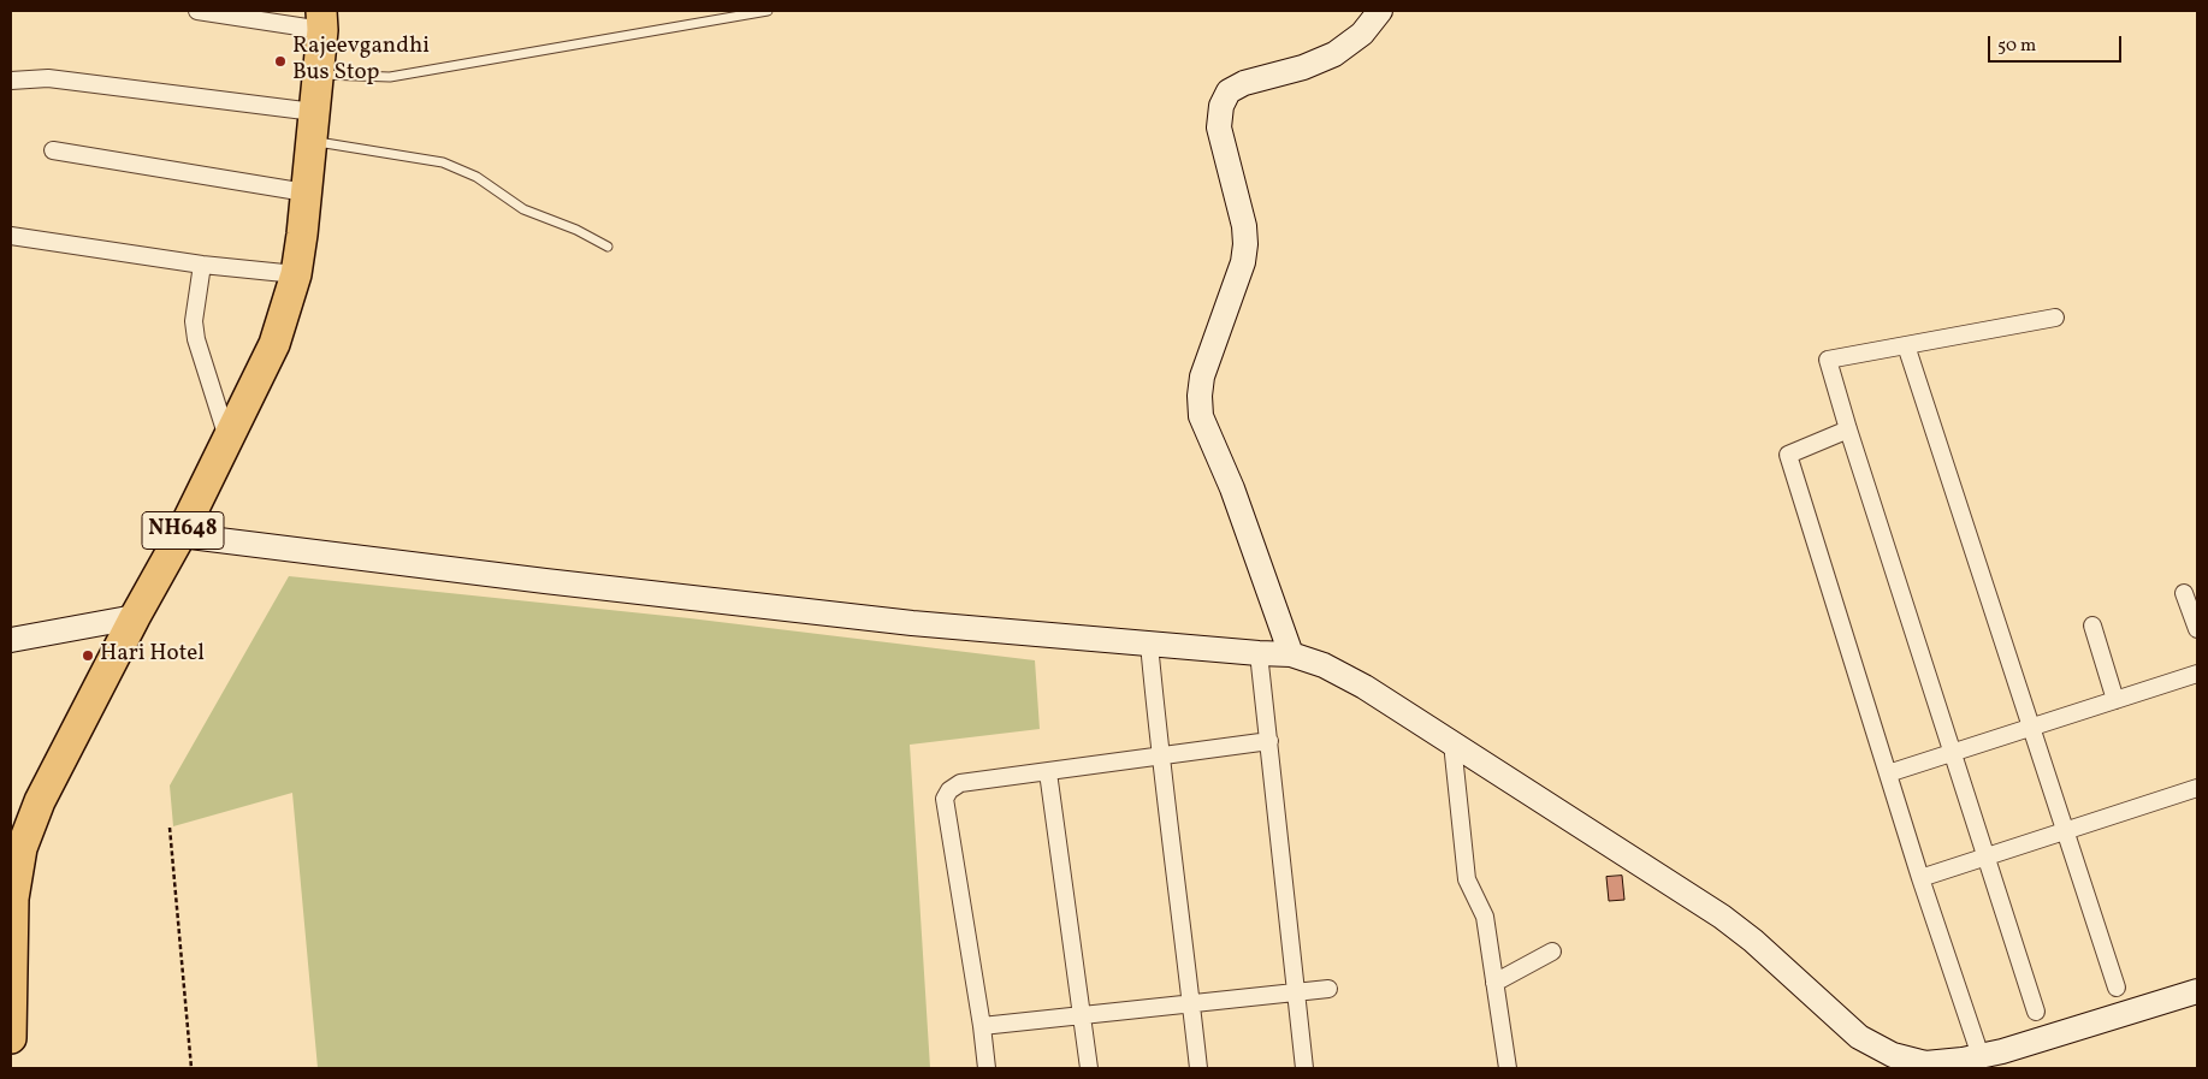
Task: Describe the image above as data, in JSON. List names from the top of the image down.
{
  "streets": {
    "highway": ["NH648"]
  },
  "places": ["Rajeevgandhi Bus Stop", "Hari Hotel"],
  "scale_bar": "50 m"
}
